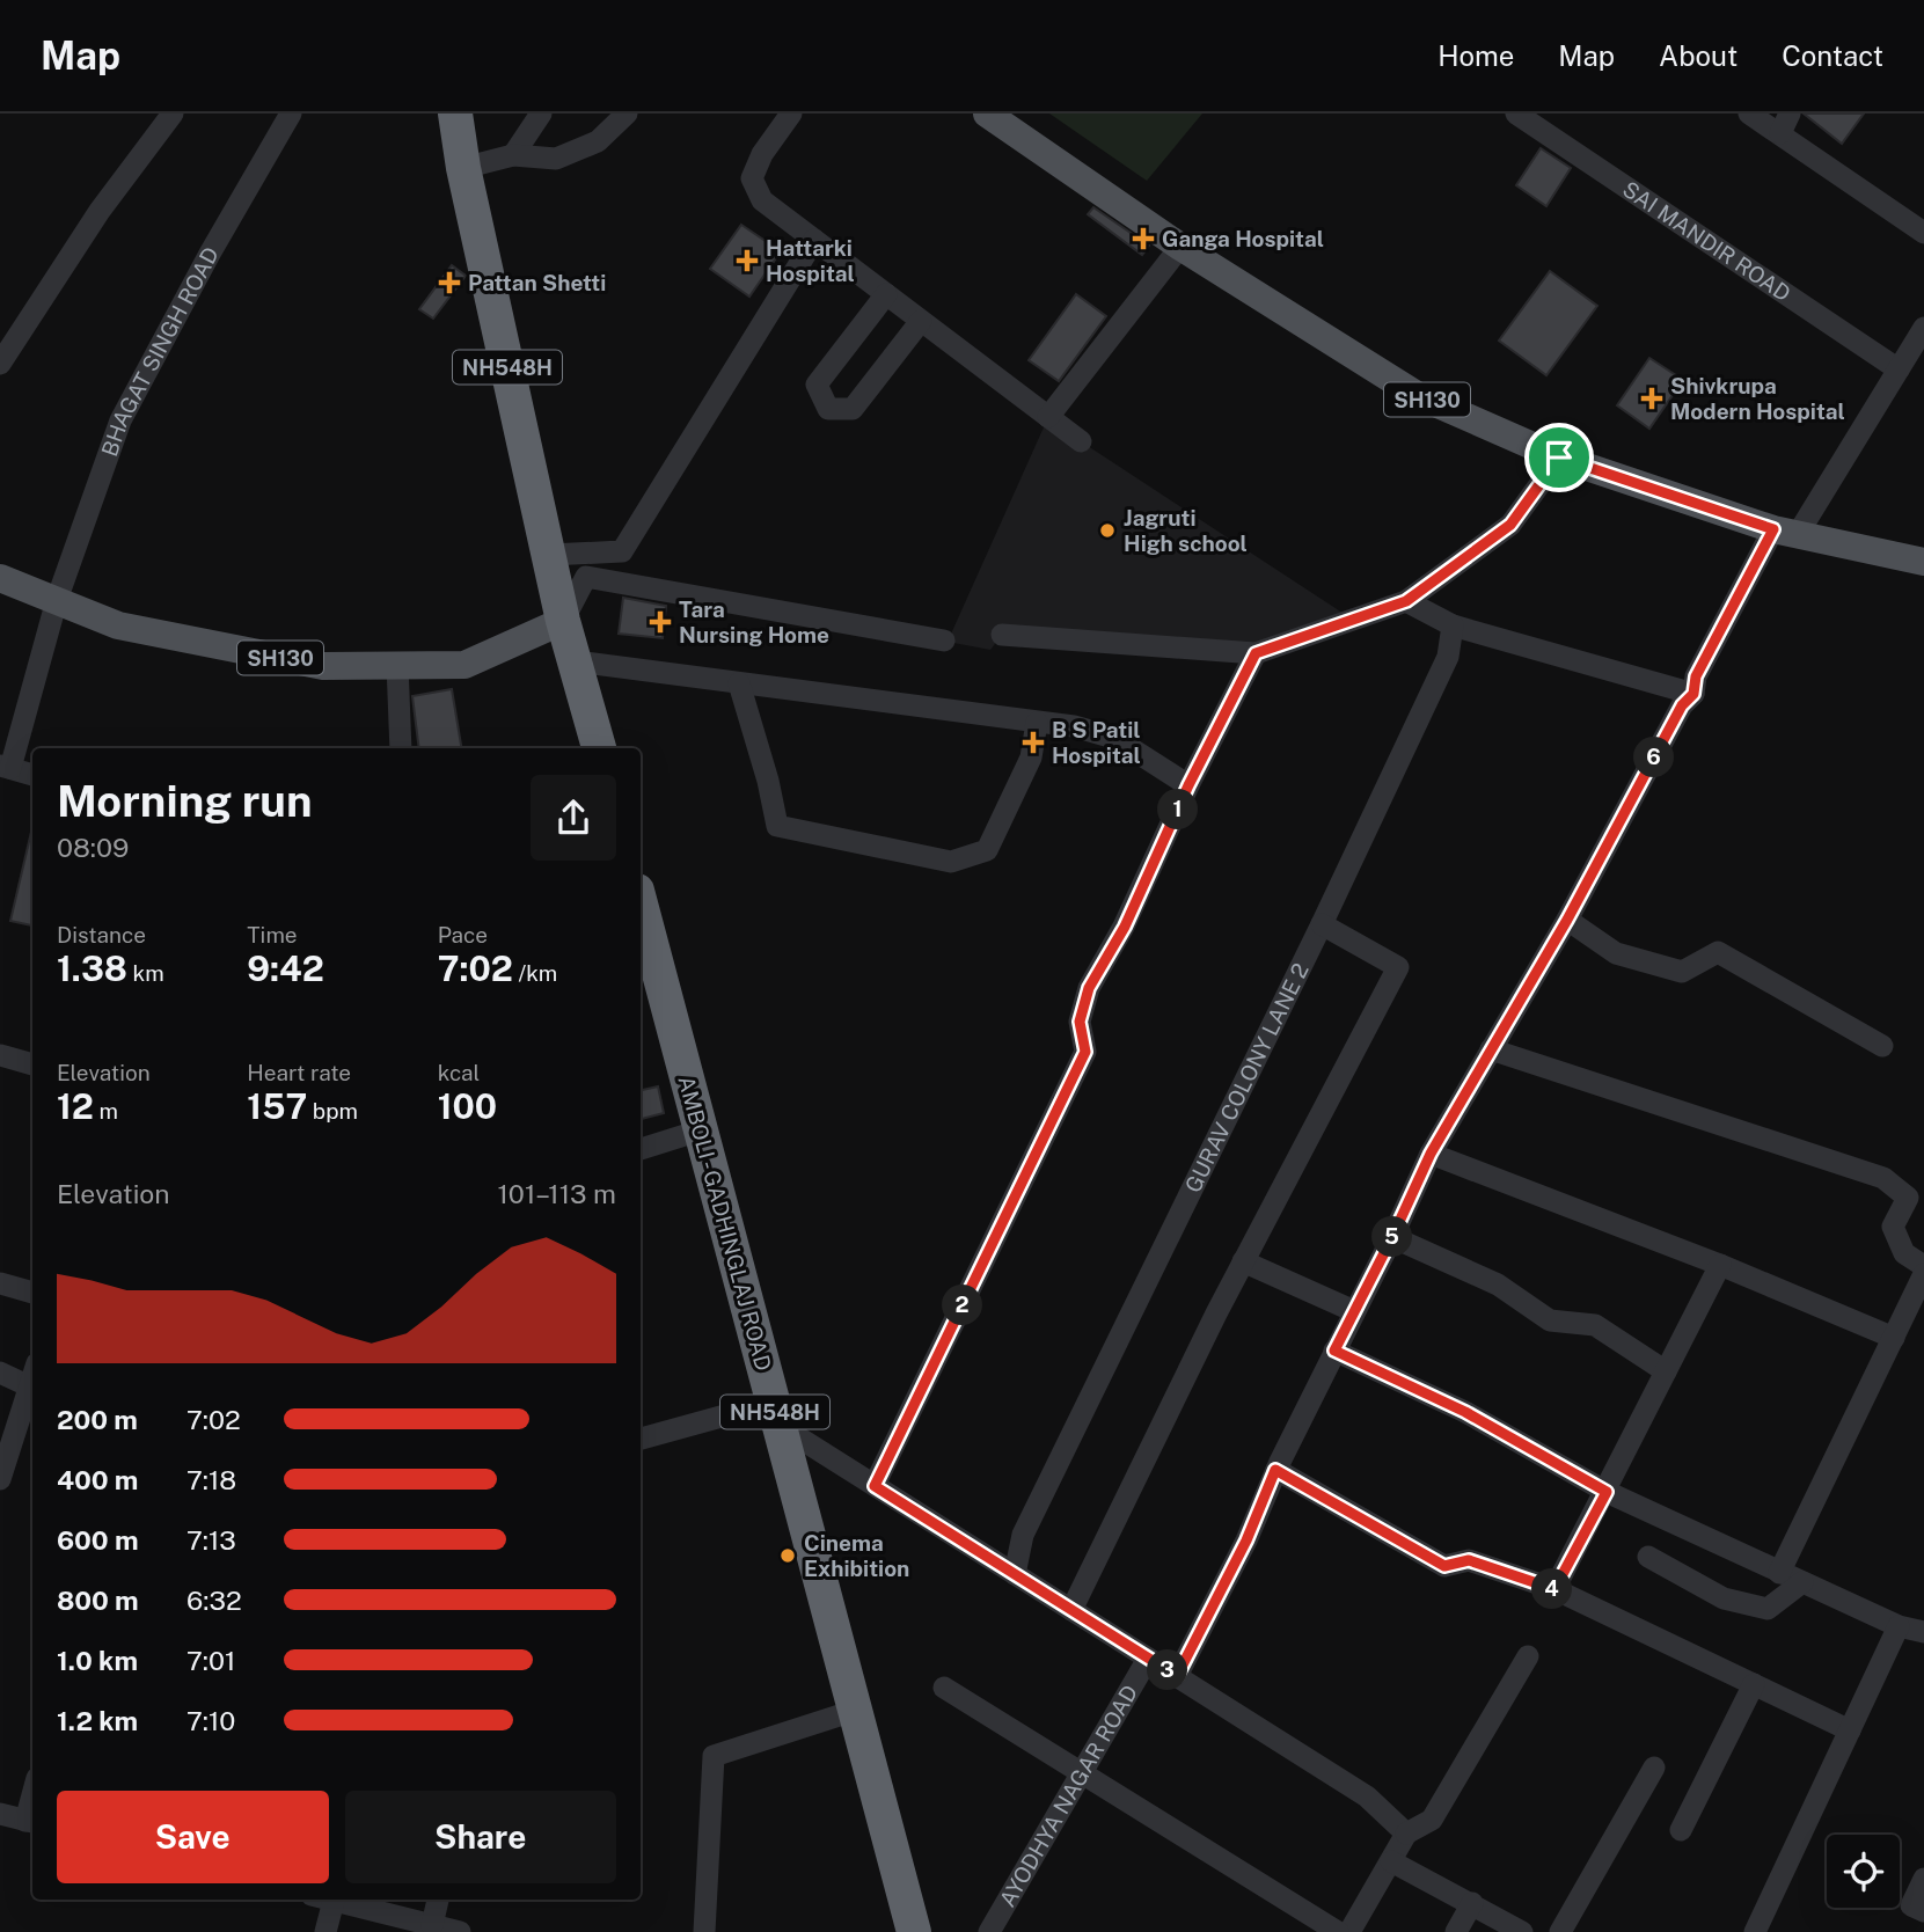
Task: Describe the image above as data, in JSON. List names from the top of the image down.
{
  "streets": {
    "highway": ["NH548H", "AMBOLI - GADHINGLAJ ROAD"],
    "main road": ["SH130"],
    "street": [
      "SAI MANDIR ROAD",
      "BHAGAT SINGH ROAD",
      "GURAV COLONY LANE 2",
      "AYODHYA NAGAR ROAD"
    ]
  },
  "crossings": [
    ["BHAGAT SINGH ROAD", "SH130"],
    ["NH548H", "SH130"]
  ],
  "places": {
    "health": [
      "Ganga Hospital",
      "Hattarki Hospital",
      "Pattan Shetti",
      "Shivkrupa Modern Hospital",
      "Tara Nursing Home",
      "B S Patil Hospital"
    ],
    "other": ["Jagruti High school", "Cinema Exhibition"]
  },
  "page": {
    "header": "Map",
    "nav": [
      "Home",
      "Map",
      "About",
      "Contact"
    ],
    "pins": [
      "6",
      "1",
      "5",
      "2",
      "4",
      "3"
    ],
    "heading": ["Morning run", "08:09"],
    "stats": [
      ["Distance", "1.38 km"],
      ["Time", "9:42"],
      ["Pace", "7:02 /km"],
      ["Elevation", "12 m"],
      ["Heart rate", "157 bpm"],
      ["kcal", "100"]
    ],
    "chart": ["Elevation", "101–113 m"],
    "list": [
      {
        "name": "200 m",
        "note": "7:02"
      },
      {
        "name": "400 m",
        "note": "7:18"
      },
      {
        "name": "600 m",
        "note": "7:13"
      },
      {
        "name": "800 m",
        "note": "6:32"
      },
      {
        "name": "1.0 km",
        "note": "7:01"
      },
      {
        "name": "1.2 km",
        "note": "7:10"
      }
    ],
    "buttons": ["Save", "Share"]
  }
}
